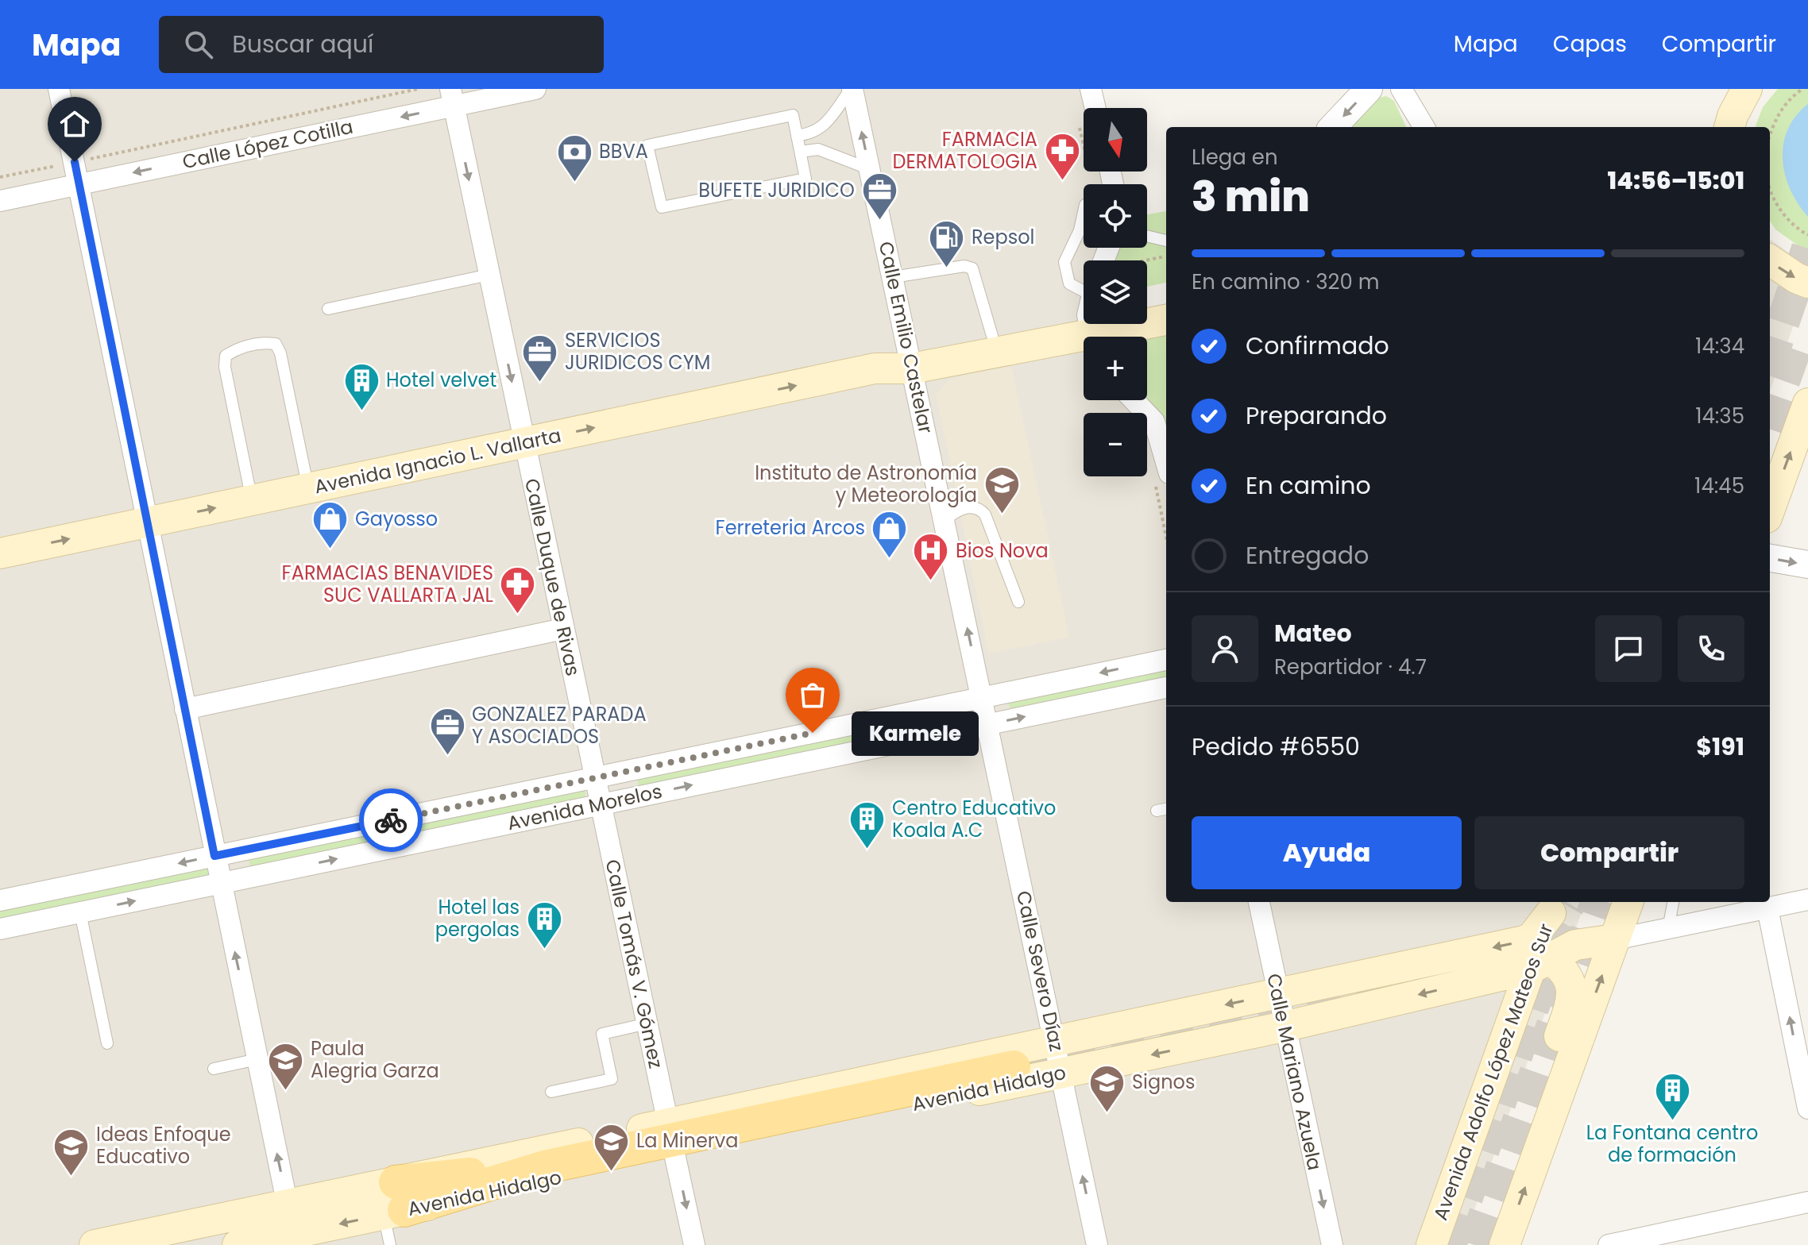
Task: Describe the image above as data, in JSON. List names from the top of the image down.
{
  "streets": {
    "main road": ["Avenida Ignacio L. Vallarta", "Avenida Adolfo López Mateos Sur", "Avenida Hidalgo"],
    "street": [
      "Calle López Cotilla",
      "Calle Emilio Castelar",
      "Calle Duque de Rivas",
      "Avenida Morelos",
      "Calle Tomás V. Gómez",
      "Calle Severo Díaz",
      "Calle Mariano Azuela"
    ]
  },
  "crossings": [
    ["Calle López Cotilla", "Calle Duque de Rivas"],
    ["Calle Emilio Castelar", "Avenida Ignacio L. Vallarta"],
    ["Calle Emilio Castelar", "Avenida Morelos"],
    ["Calle Emilio Castelar", "Calle Severo Díaz"],
    ["Avenida Ignacio L. Vallarta", "Calle Duque de Rivas"],
    ["Calle Duque de Rivas", "Avenida Morelos"],
    ["Calle Duque de Rivas", "Calle Tomás V. Gómez"],
    ["Avenida Morelos", "Calle Tomás V. Gómez"],
    ["Avenida Morelos", "Calle Severo Díaz"],
    ["Calle Tomás V. Gómez", "Avenida Hidalgo"],
    ["Calle Severo Díaz", "Avenida Hidalgo"],
    ["Calle Mariano Azuela", "Avenida Hidalgo"],
    ["Avenida Adolfo López Mateos Sur", "Avenida Hidalgo"]
  ],
  "one_way": [
    "Calle López Cotilla",
    "Calle Emilio Castelar",
    "Avenida Ignacio L. Vallarta",
    "Calle Duque de Rivas",
    "Calle Mariano Azuela",
    "Avenida Hidalgo"
  ],
  "places": {
    "pharmacy": ["FARMACIA DERMATOLOGIA", "FARMACIAS BENAVIDES SUC VALLARTA JAL"],
    "bank": ["BBVA"],
    "office": ["BUFETE JURIDICO", "SERVICIOS JURIDICOS CYM", "GONZALEZ PARADA Y ASOCIADOS"],
    "fuel station": ["Repsol"],
    "building": [
      "Hotel velvet",
      "Centro Educativo Koala A.C",
      "Hotel las pergolas",
      "La Fontana centro de formación"
    ],
    "school or university": [
      "Instituto de Astronomía y Meteorología",
      "Paula Alegria Garza",
      "Signos",
      "La Minerva",
      "Ideas Enfoque Educativo"
    ],
    "shop": ["Gayosso", "Ferreteria Arcos"],
    "hospital": ["Bios Nova"],
    "other": ["Karmele"]
  },
  "north": "bottom",
  "page": {
    "header": "Mapa",
    "search": "Buscar aquí",
    "nav": ["Mapa", "Capas", "Compartir"],
    "map_buttons": ["+", "−"],
    "heading": ["3 min", "Llega en", "14:56–15:01"],
    "panel": [
      "Mateo",
      "Repartidor · 4.7",
      "Pedido #6550",
      "$191"
    ],
    "bar": "En camino · 320 m",
    "list": [
      ["Confirmado", "14:34"],
      ["Preparando", "14:35"],
      ["En camino", "14:45"],
      "Entregado"
    ],
    "bubble": "Karmele",
    "buttons": ["Ayuda", "Compartir"]
  }
}
